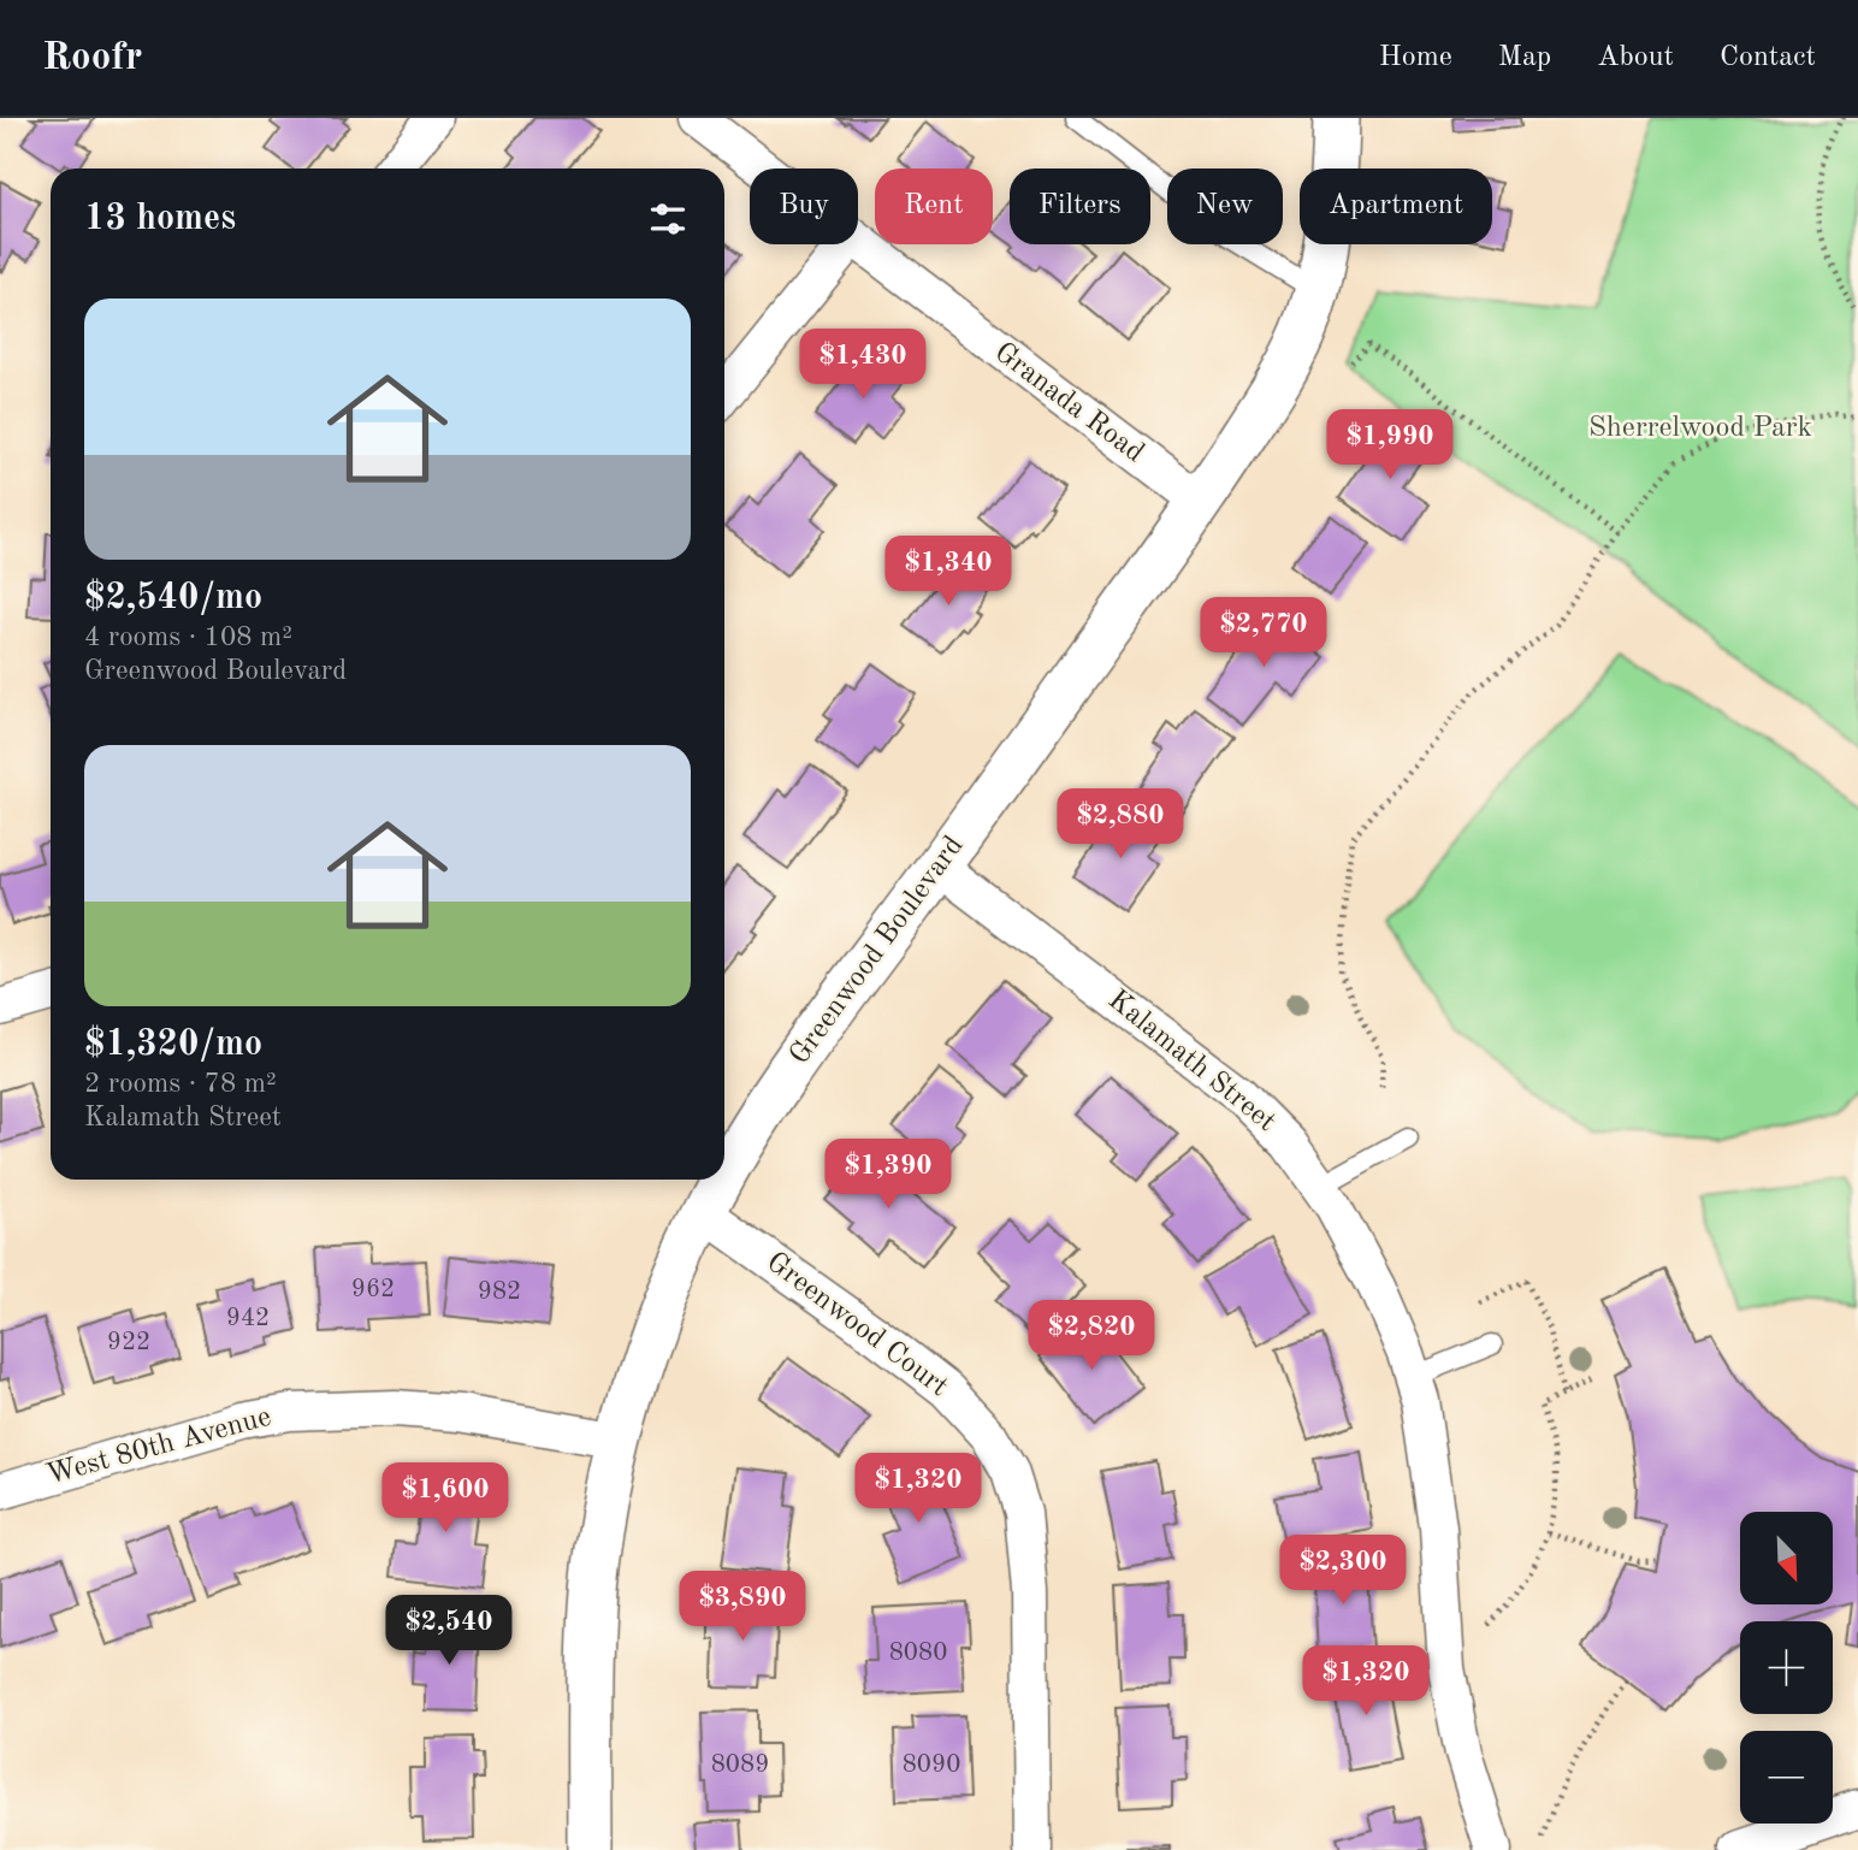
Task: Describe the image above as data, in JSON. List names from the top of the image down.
{
  "streets": {
    "street": [
      "Granada Road",
      "Greenwood Boulevard",
      "Kalamath Street",
      "Greenwood Court",
      "West 80th Avenue"
    ]
  },
  "crossings": [
    ["Granada Road", "Greenwood Boulevard"],
    ["Greenwood Boulevard", "Kalamath Street"],
    ["Greenwood Boulevard", "Greenwood Court"],
    ["Greenwood Boulevard", "West 80th Avenue"]
  ],
  "parks": ["Sherrelwood Park"],
  "house_numbers": [
    "962",
    "982",
    "942",
    "922",
    "8080",
    "8089",
    "8090"
  ],
  "north": "bottom right",
  "page": {
    "header": "Roofr",
    "nav": [
      "Home",
      "Map",
      "About",
      "Contact"
    ],
    "chip": [
      "Buy",
      "Rent",
      "Filters",
      "New",
      "Apartment"
    ],
    "heading": "13 homes",
    "list": [
      {
        "name": "$2,540/mo",
        "note": "4 rooms · 108 m² · Greenwood Boulevard"
      },
      {
        "name": "$1,320/mo",
        "note": "2 rooms · 78 m² · Kalamath Street"
      }
    ],
    "price": [
      "$1,430",
      "$1,990",
      "$1,340",
      "$2,770",
      "$2,880",
      "$1,390",
      "$2,820",
      "$1,320",
      "$1,600",
      "$2,300",
      "$3,890",
      "$2,540",
      "$1,320"
    ],
    "map_buttons": ["+", "−"]
  }
}
